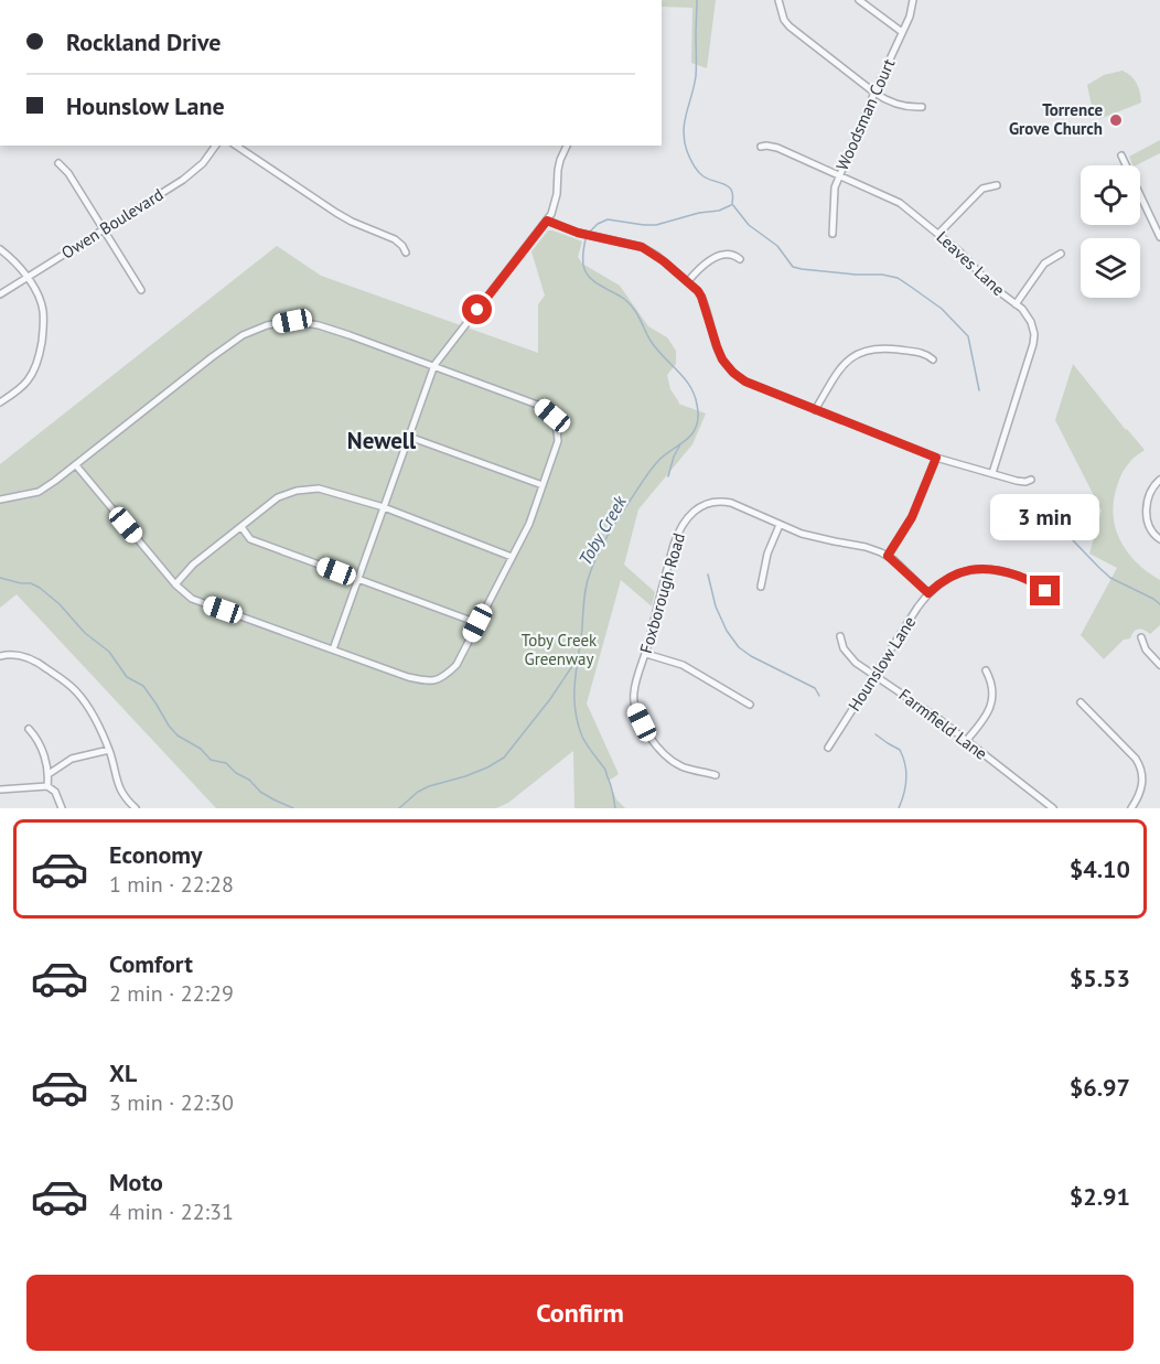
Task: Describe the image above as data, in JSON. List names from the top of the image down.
{
  "streets": {
    "street": [
      "Woodsman Court",
      "Owen Boulevard",
      "Leaves Lane",
      "Foxborough Road",
      "Hounslow Lane",
      "Farmfield Lane"
    ]
  },
  "crossings": [
    ["Woodsman Court", "Leaves Lane"],
    ["Foxborough Road", "Hounslow Lane"],
    ["Hounslow Lane", "Farmfield Lane"]
  ],
  "districts": ["Newell"],
  "water": ["Toby Creek"],
  "parks": ["Toby Creek Greenway"],
  "places": ["Torrence Grove Church"],
  "page": {
    "banner": ["Rockland Drive", "Hounslow Lane"],
    "bubble": "3 min",
    "list": [
      {
        "name": "Economy",
        "note": "1 min · 22:28",
        "value": "$4.10"
      },
      {
        "name": "Comfort",
        "note": "2 min · 22:29",
        "value": "$5.53"
      },
      {
        "name": "XL",
        "note": "3 min · 22:30",
        "value": "$6.97"
      },
      {
        "name": "Moto",
        "note": "4 min · 22:31",
        "value": "$2.91"
      }
    ],
    "buttons": "Confirm"
  }
}
